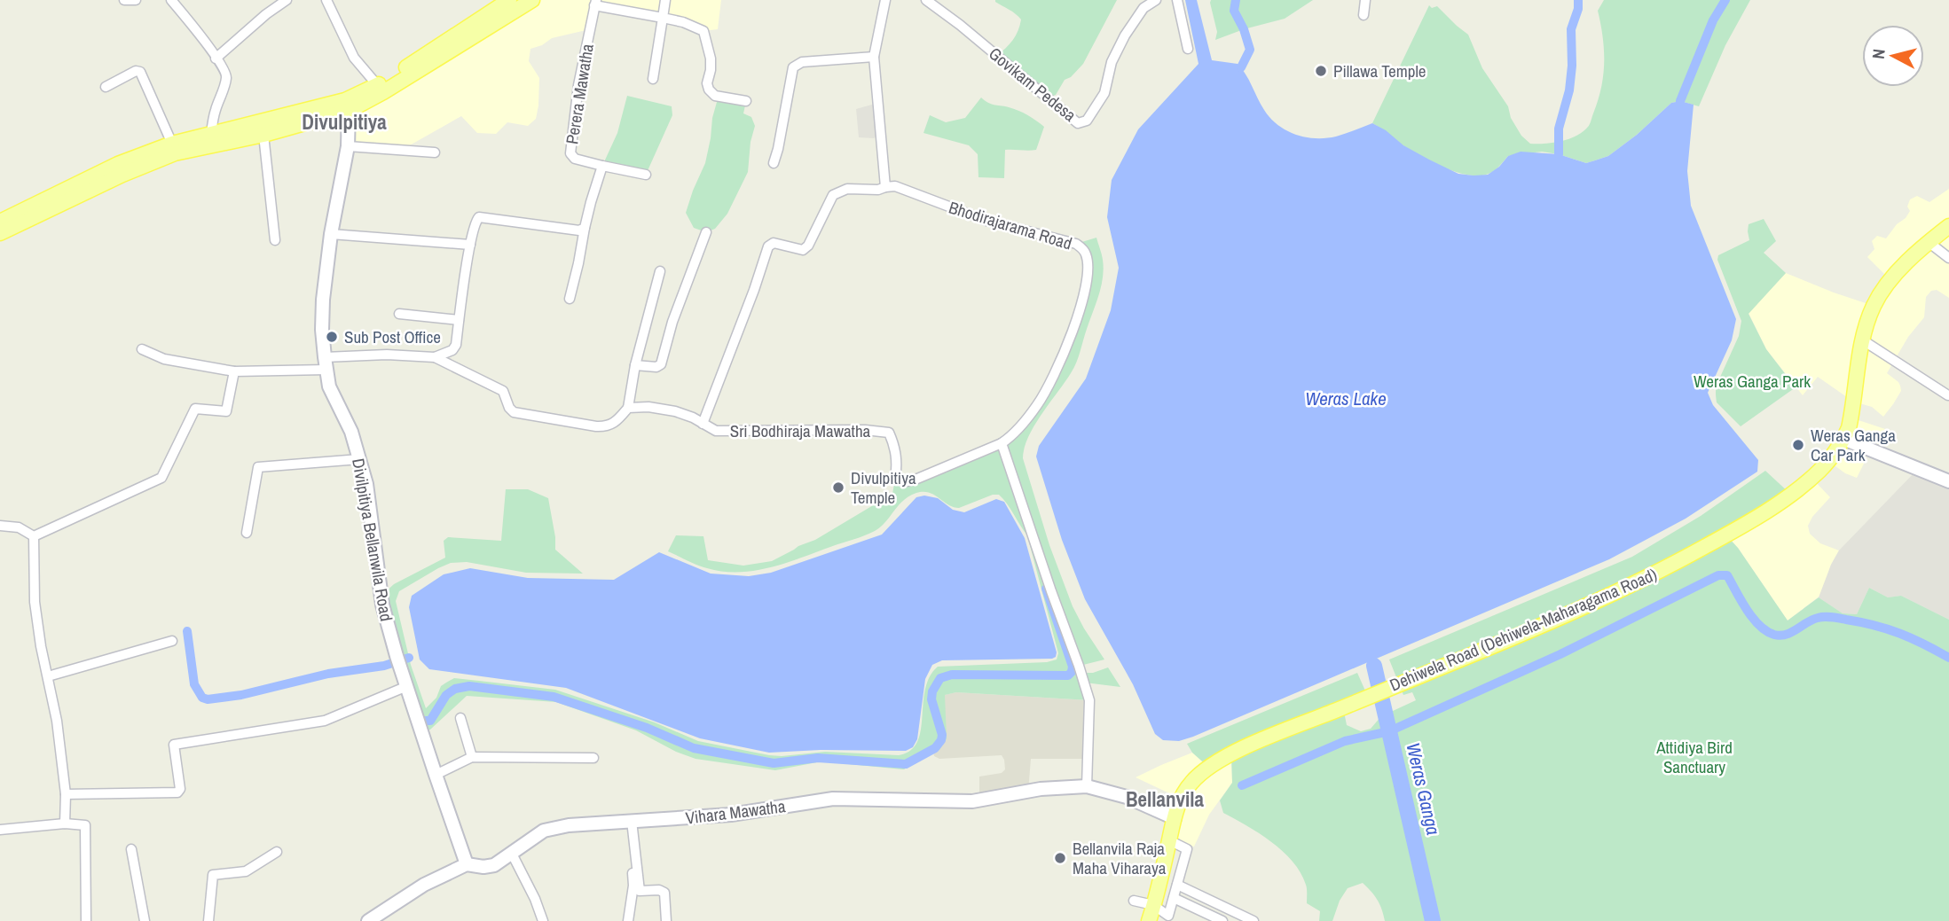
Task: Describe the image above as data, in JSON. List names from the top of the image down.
{
  "streets": {
    "main road": ["Dehiwela Road (Dehiwela-Maharagama Road)"],
    "street": [
      "Govikam Pedesa",
      "Perera Mawatha",
      "Bhodirajarama Road",
      "Sri Bodhiraja Mawatha",
      "Divilpitiya Bellanwila Road",
      "Vihara Mawatha"
    ]
  },
  "crossings": [
    ["Bhodirajarama Road", "Sri Bodhiraja Mawatha"],
    ["Divilpitiya Bellanwila Road", "Vihara Mawatha"],
    ["Dehiwela Road (Dehiwela-Maharagama Road)", "Vihara Mawatha"]
  ],
  "districts": ["Divulpitiya", "Bellanvila"],
  "water": ["Weras Lake", "Weras Ganga"],
  "parks": ["Weras Ganga Park", "Attidiya Bird Sanctuary"],
  "places": [
    "Pillawa Temple",
    "Sub Post Office",
    "Weras Ganga Car Park",
    "Divulpitiya Temple",
    "Bellanvila Raja Maha Viharaya"
  ],
  "north": "left"
}
